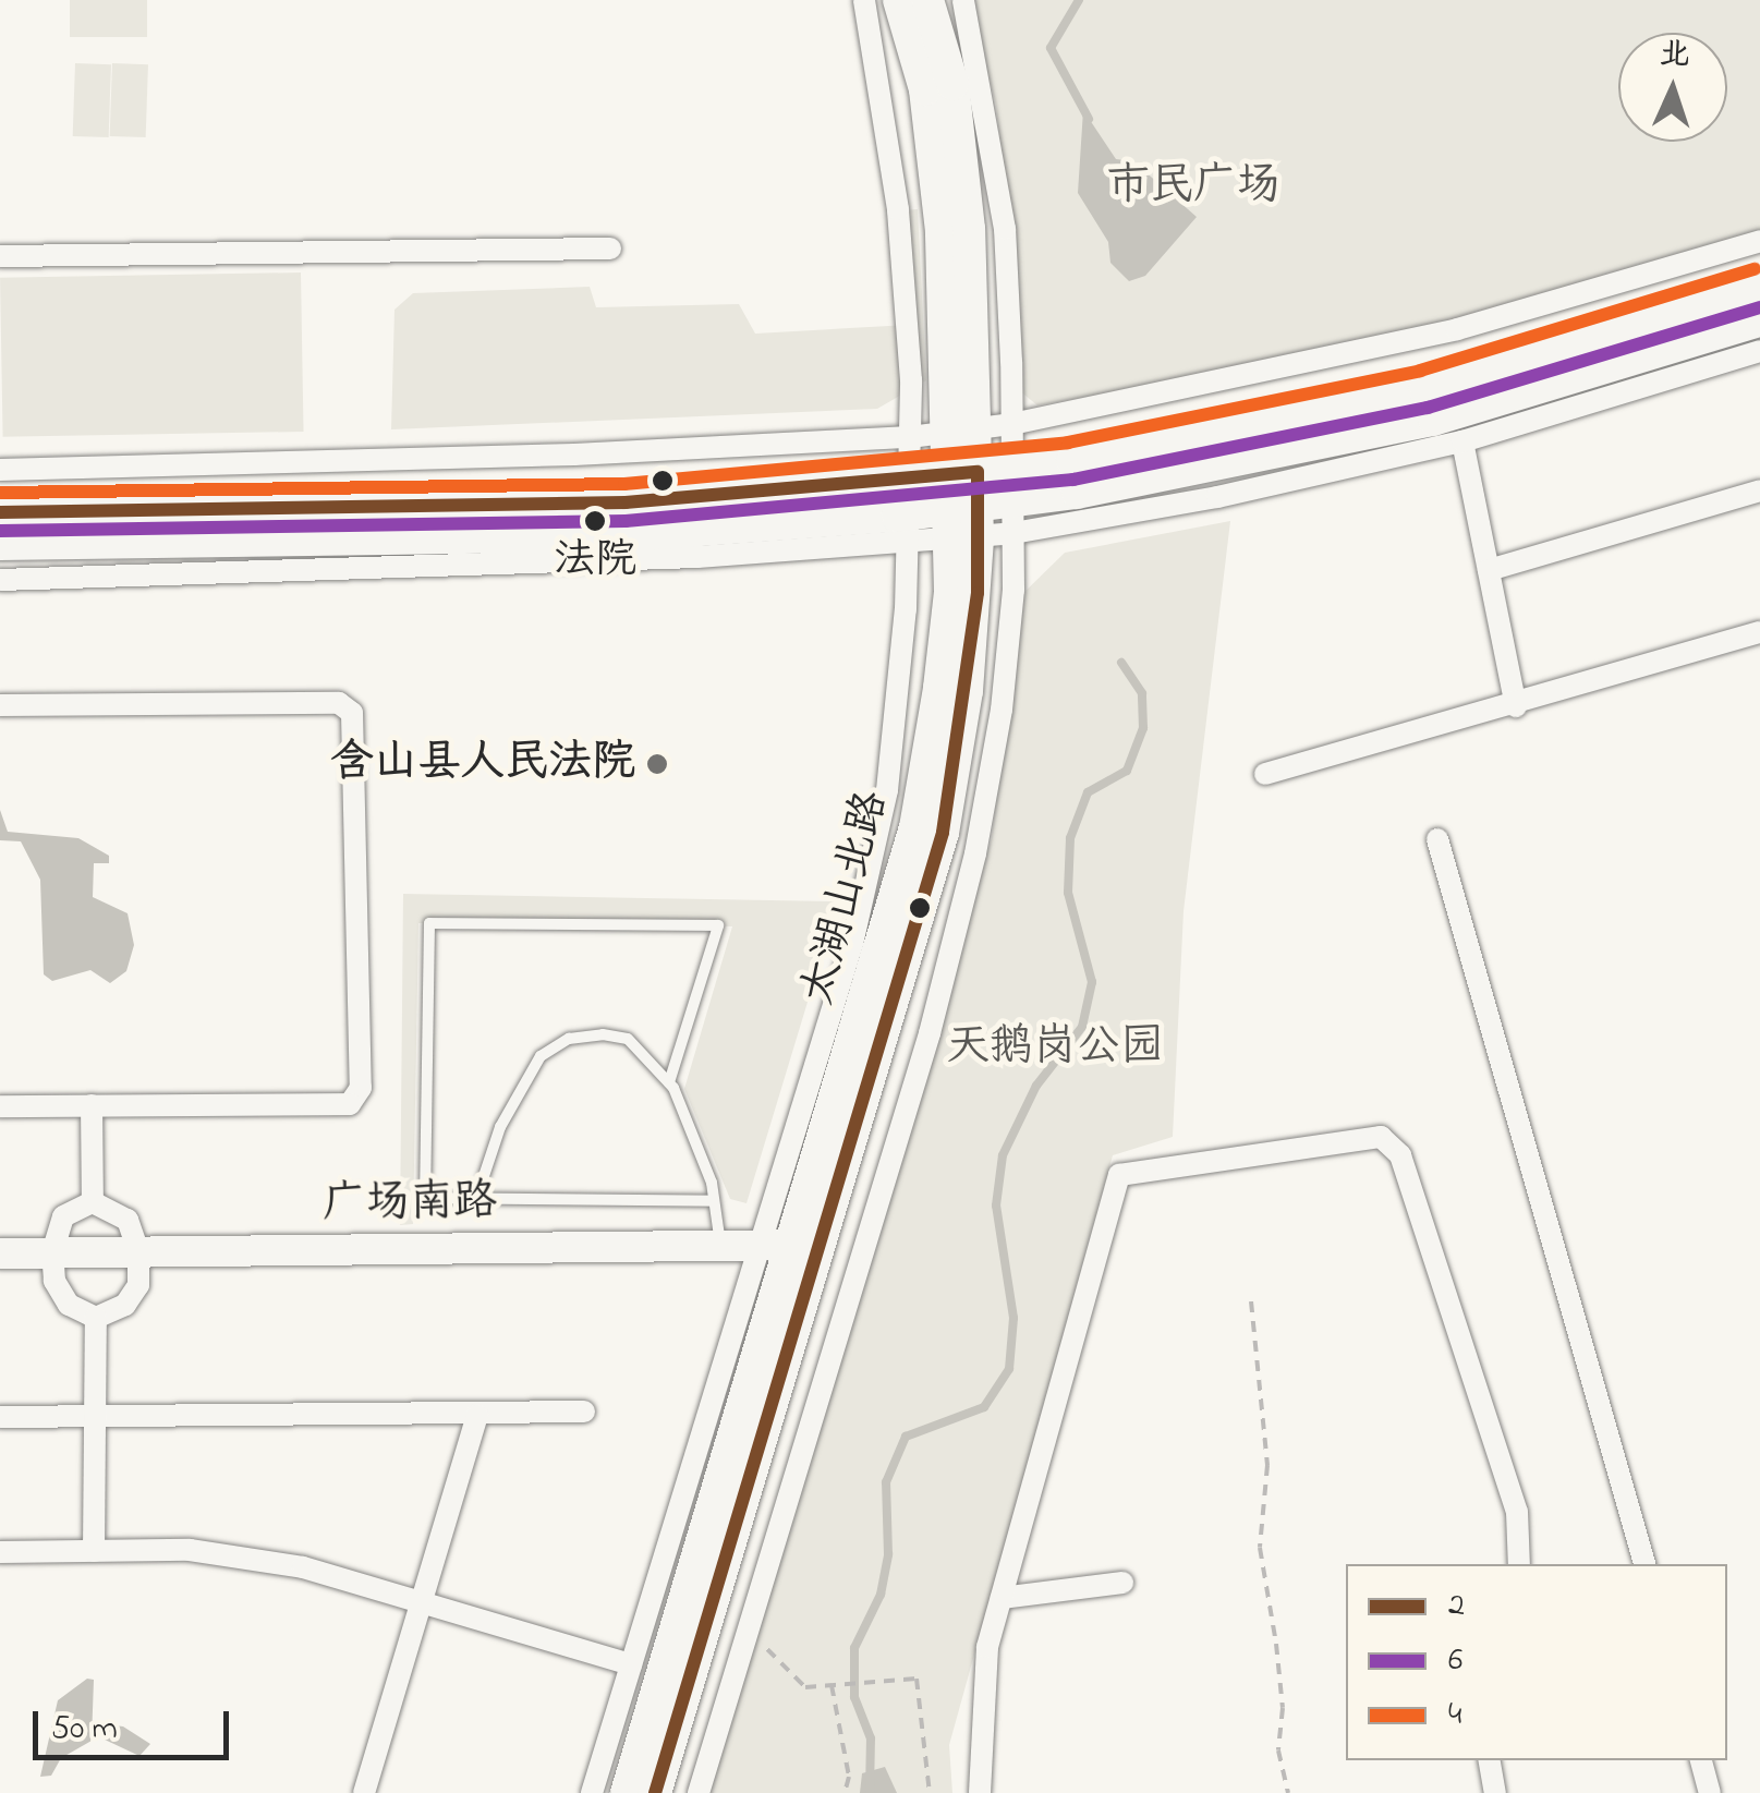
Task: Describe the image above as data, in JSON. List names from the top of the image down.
{
  "streets": {
    "main road": ["太湖山北路", "广场南路"]
  },
  "crossings": [
    ["太湖山北路", "广场南路"]
  ],
  "parks": ["市民广场", "天鹅岗公园"],
  "places": ["法院", "含山县人民法院"],
  "lines": ["transit line 4", "transit line 6", "transit line 2"],
  "legend": ["2", "6", "4"],
  "scale_bar": "50 m",
  "north": "top"
}
